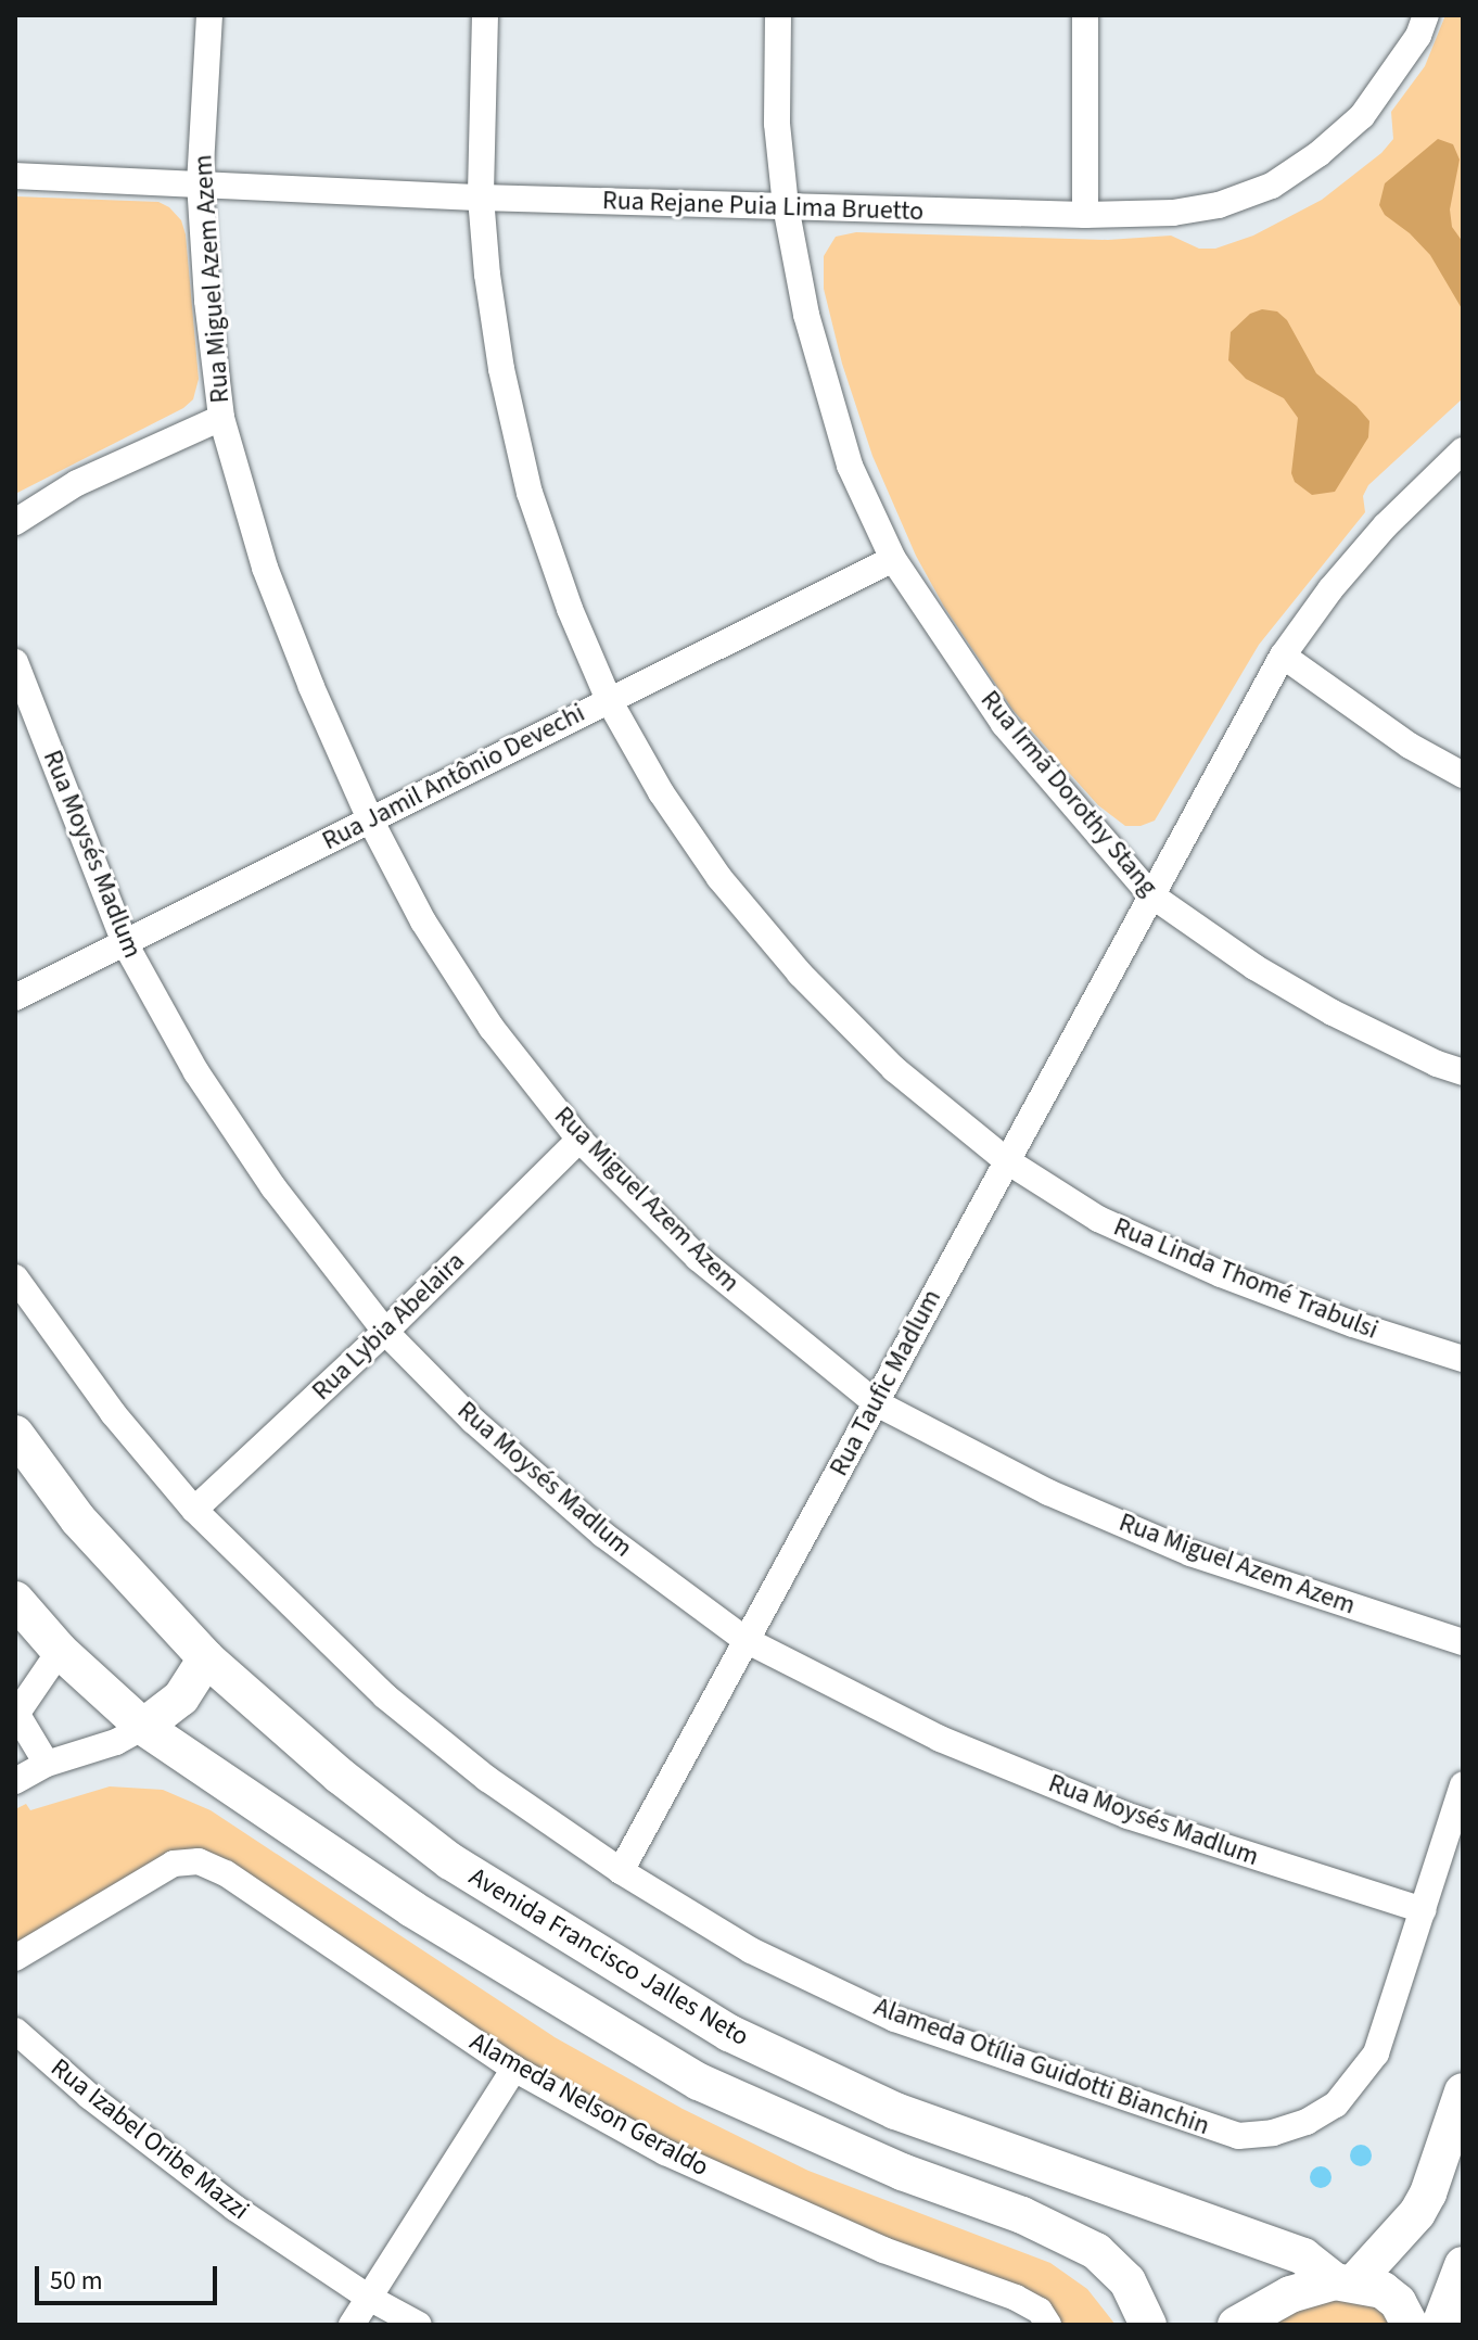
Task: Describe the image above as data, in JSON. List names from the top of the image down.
{
  "streets": {
    "street": [
      "Rua Rejane Puia Lima Bruetto",
      "Rua Miguel Azem Azem",
      "Rua Jamil Antônio Devechi",
      "Rua Irmã Dorothy Stang",
      "Rua Moysés Madlum",
      "Rua Linda Thomé Trabulsi",
      "Rua Lybia Abelaira",
      "Rua Taufic Madlum",
      "Avenida Francisco Jalles Neto",
      "Alameda Otília Guidotti Bianchin",
      "Alameda Nelson Geraldo",
      "Rua Izabel Oribe Mazzi"
    ]
  },
  "crossings": [
    ["Rua Rejane Puia Lima Bruetto", "Rua Miguel Azem Azem"],
    ["Rua Rejane Puia Lima Bruetto", "Rua Irmã Dorothy Stang"],
    ["Rua Rejane Puia Lima Bruetto", "Rua Linda Thomé Trabulsi"],
    ["Rua Miguel Azem Azem", "Rua Jamil Antônio Devechi"],
    ["Rua Miguel Azem Azem", "Rua Lybia Abelaira"],
    ["Rua Miguel Azem Azem", "Rua Taufic Madlum"],
    ["Rua Jamil Antônio Devechi", "Rua Irmã Dorothy Stang"],
    ["Rua Jamil Antônio Devechi", "Rua Moysés Madlum"],
    ["Rua Jamil Antônio Devechi", "Rua Linda Thomé Trabulsi"],
    ["Rua Irmã Dorothy Stang", "Rua Taufic Madlum"],
    ["Rua Moysés Madlum", "Rua Lybia Abelaira"],
    ["Rua Moysés Madlum", "Rua Taufic Madlum"],
    ["Rua Moysés Madlum", "Alameda Otília Guidotti Bianchin"],
    ["Rua Linda Thomé Trabulsi", "Rua Taufic Madlum"],
    ["Rua Lybia Abelaira", "Alameda Otília Guidotti Bianchin"],
    ["Rua Taufic Madlum", "Alameda Otília Guidotti Bianchin"]
  ],
  "scale_bar": "50 m"
}
